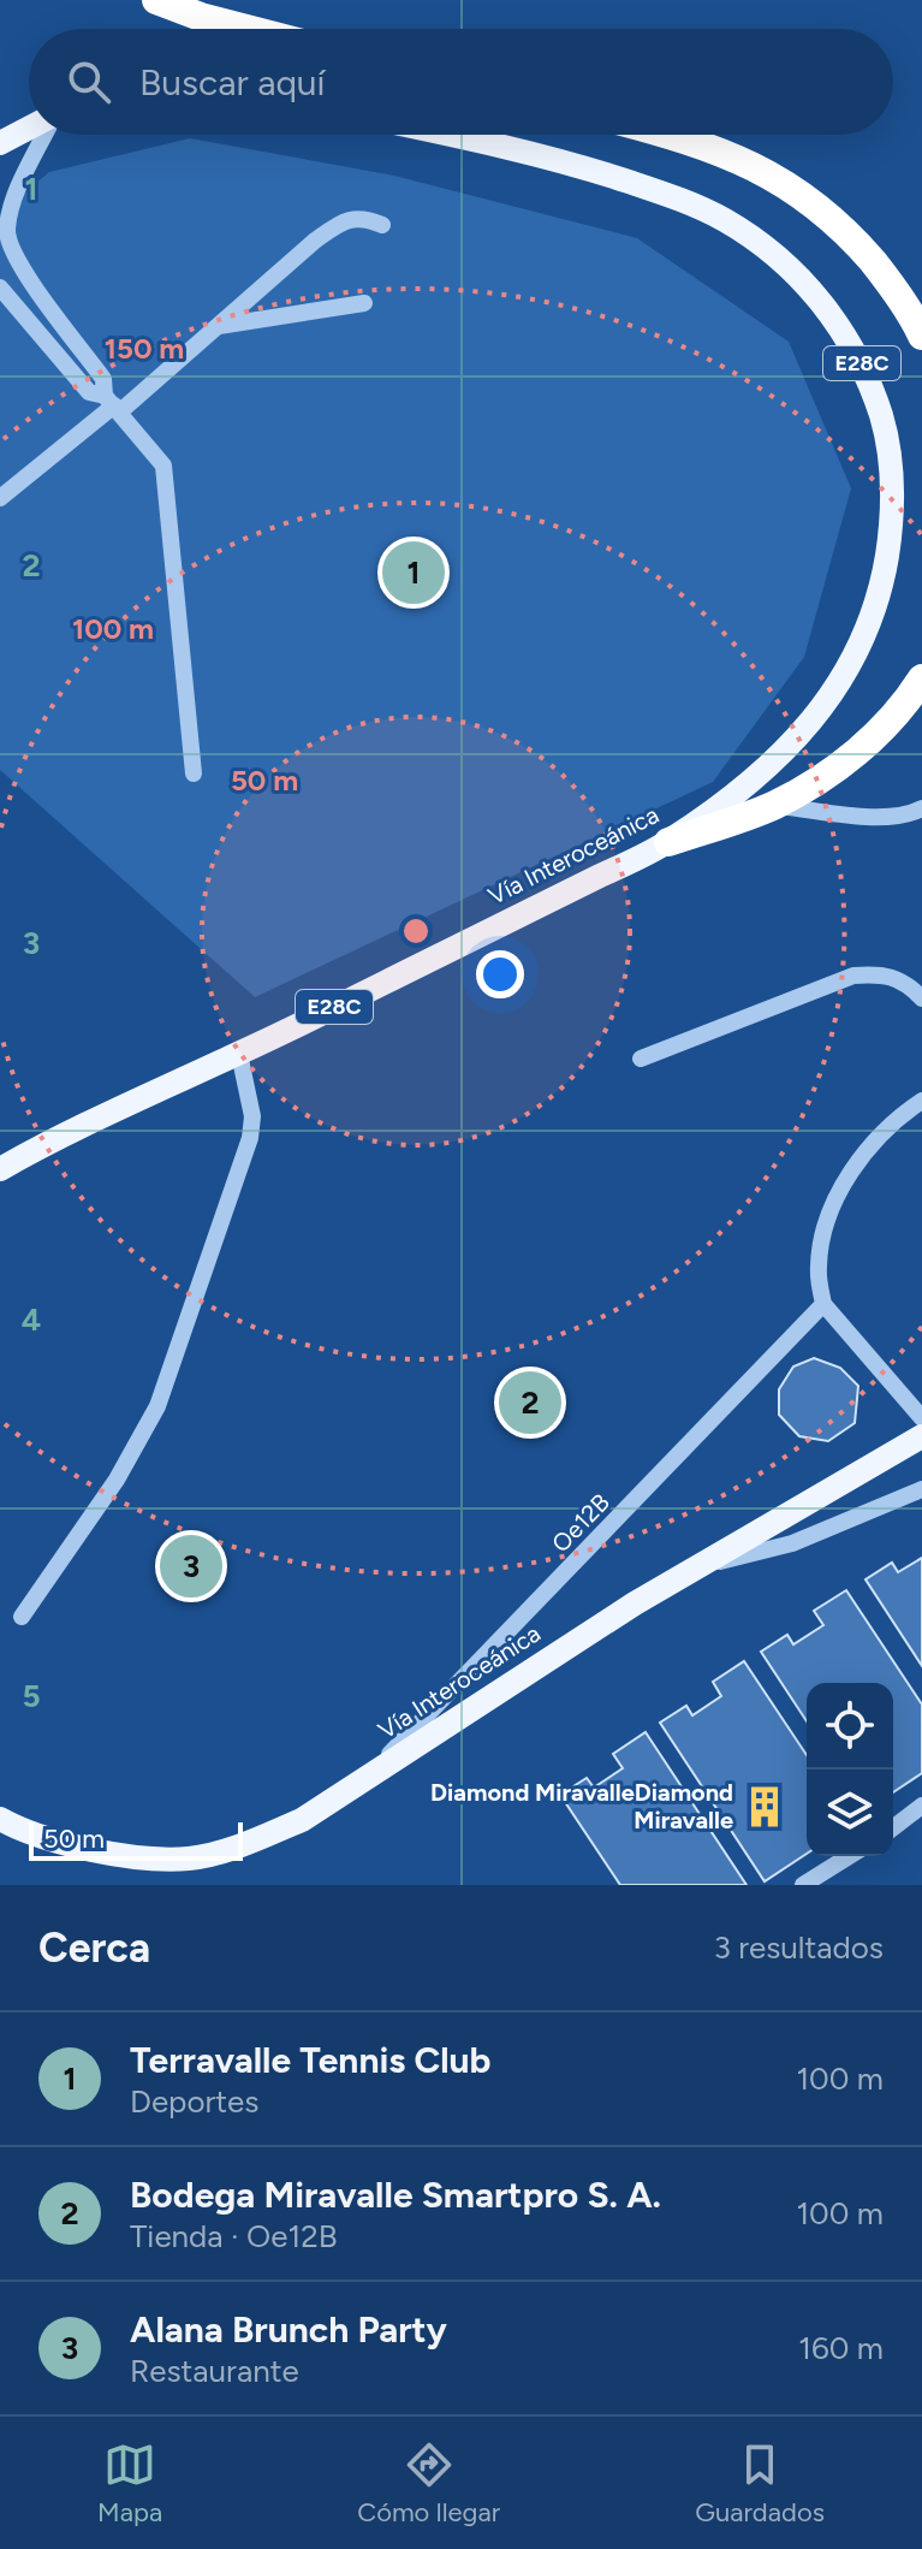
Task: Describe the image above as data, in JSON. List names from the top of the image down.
{
  "streets": {
    "main road": ["E28C", "Vía Interoceánica"],
    "street": ["Oe12B"]
  },
  "crossings": [
    ["Vía Interoceánica", "Oe12B"]
  ],
  "places": {
    "building": ["Diamond MiravalleDiamond Miravalle"]
  },
  "scale_bar": "50 m",
  "page": {
    "search": "Buscar aquí",
    "pins": ["1", "2", "3"],
    "scale": "50 m",
    "heading": ["Cerca", "3 resultados"],
    "list": [
      {
        "mark": "1",
        "name": "Terravalle Tennis Club",
        "note": "Deportes",
        "value": "100 m"
      },
      {
        "mark": "2",
        "name": "Bodega Miravalle Smartpro S. A.",
        "note": "Tienda · Oe12B",
        "value": "100 m"
      },
      {
        "mark": "3",
        "name": "Alana Brunch Party",
        "note": "Restaurante",
        "value": "160 m"
      }
    ],
    "nav": ["Mapa", "Cómo llegar", "Guardados"]
  },
  "grid": {
    "rows": [
      "1",
      "2",
      "3",
      "4",
      "5"
    ]
  },
  "rings": ["150 m", "100 m", "50 m"]
}
